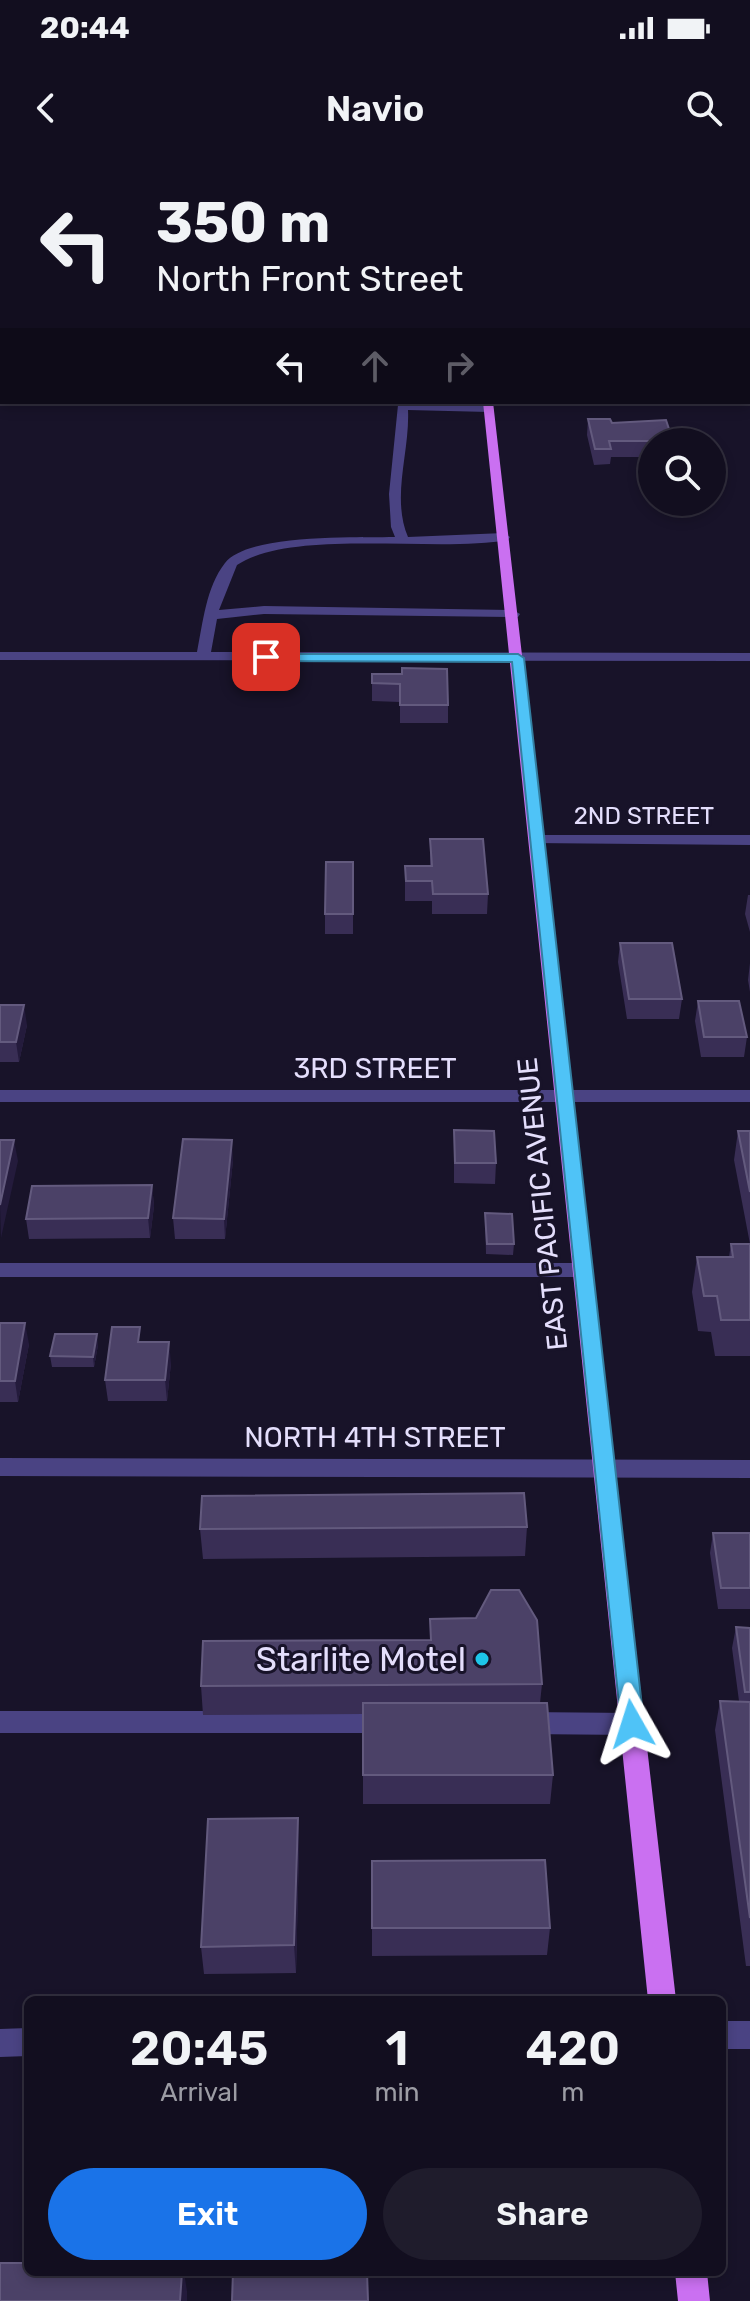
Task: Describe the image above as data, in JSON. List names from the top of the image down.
{
  "streets": {
    "main road": ["EAST PACIFIC AVENUE"],
    "street": ["2ND STREET", "3RD STREET", "NORTH 4TH STREET"]
  },
  "crossings": [
    ["2ND STREET", "EAST PACIFIC AVENUE"],
    ["3RD STREET", "EAST PACIFIC AVENUE"],
    ["EAST PACIFIC AVENUE", "NORTH 4TH STREET"]
  ],
  "places": ["Starlite Motel"],
  "page": {
    "status": "20:44",
    "header": "Navio",
    "turn": ["350 m", "North Front Street"],
    "eta": [
      "20:45",
      "Arrival",
      "1",
      "min",
      "420",
      "m"
    ],
    "buttons": ["Exit", "Share"]
  }
}
